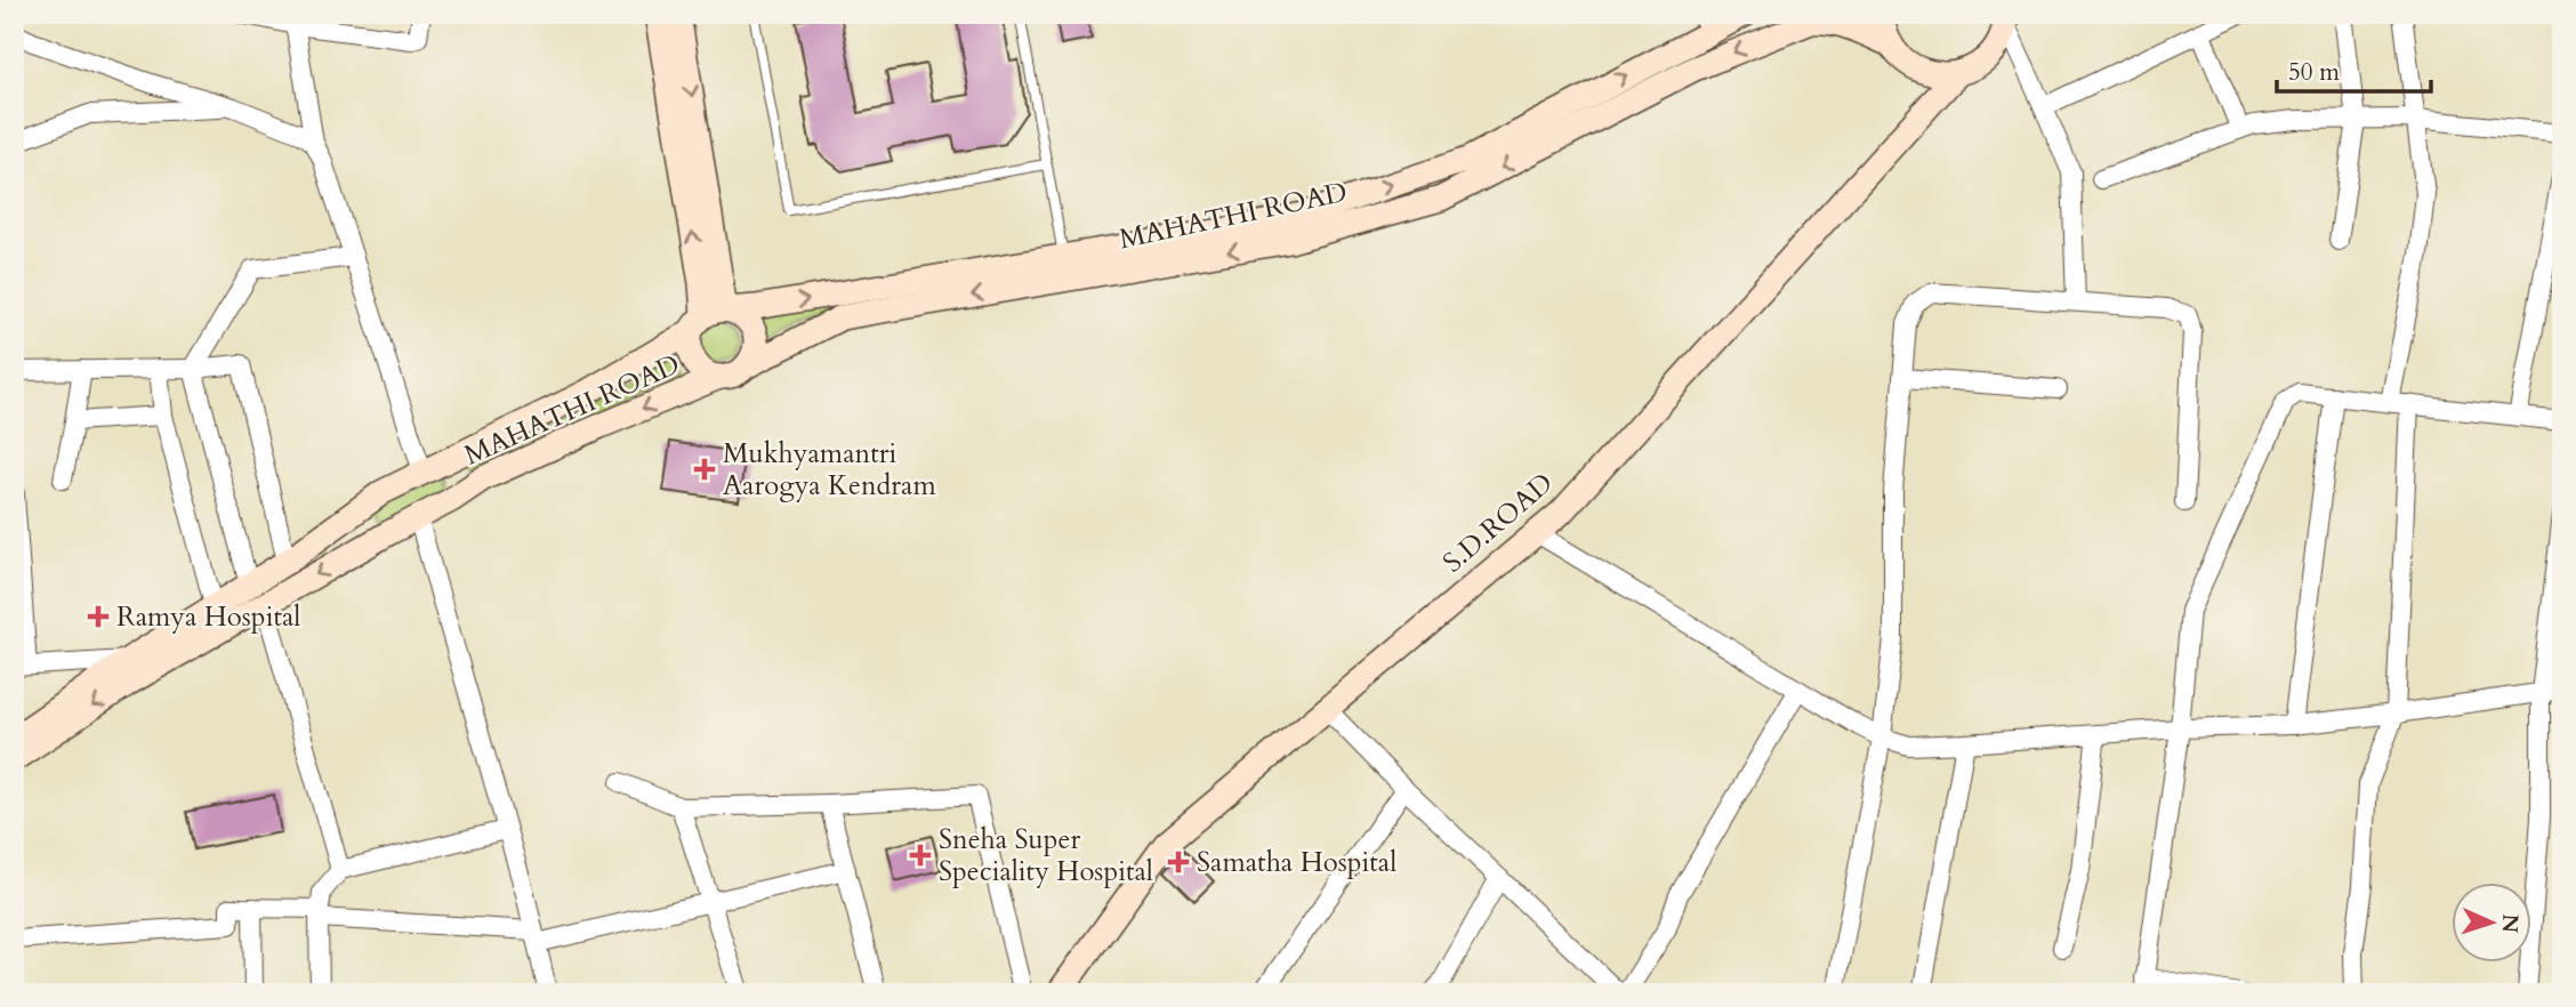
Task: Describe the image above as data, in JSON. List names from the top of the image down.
{
  "streets": {
    "street": ["MAHATHI ROAD", "S.D.ROAD"]
  },
  "places": {
    "health": [
      "Mukhyamantri Aarogya Kendram",
      "Ramya Hospital",
      "Sneha Super Speciality Hospital",
      "Samatha Hospital"
    ]
  },
  "scale_bar": "50 m",
  "north": "right"
}
